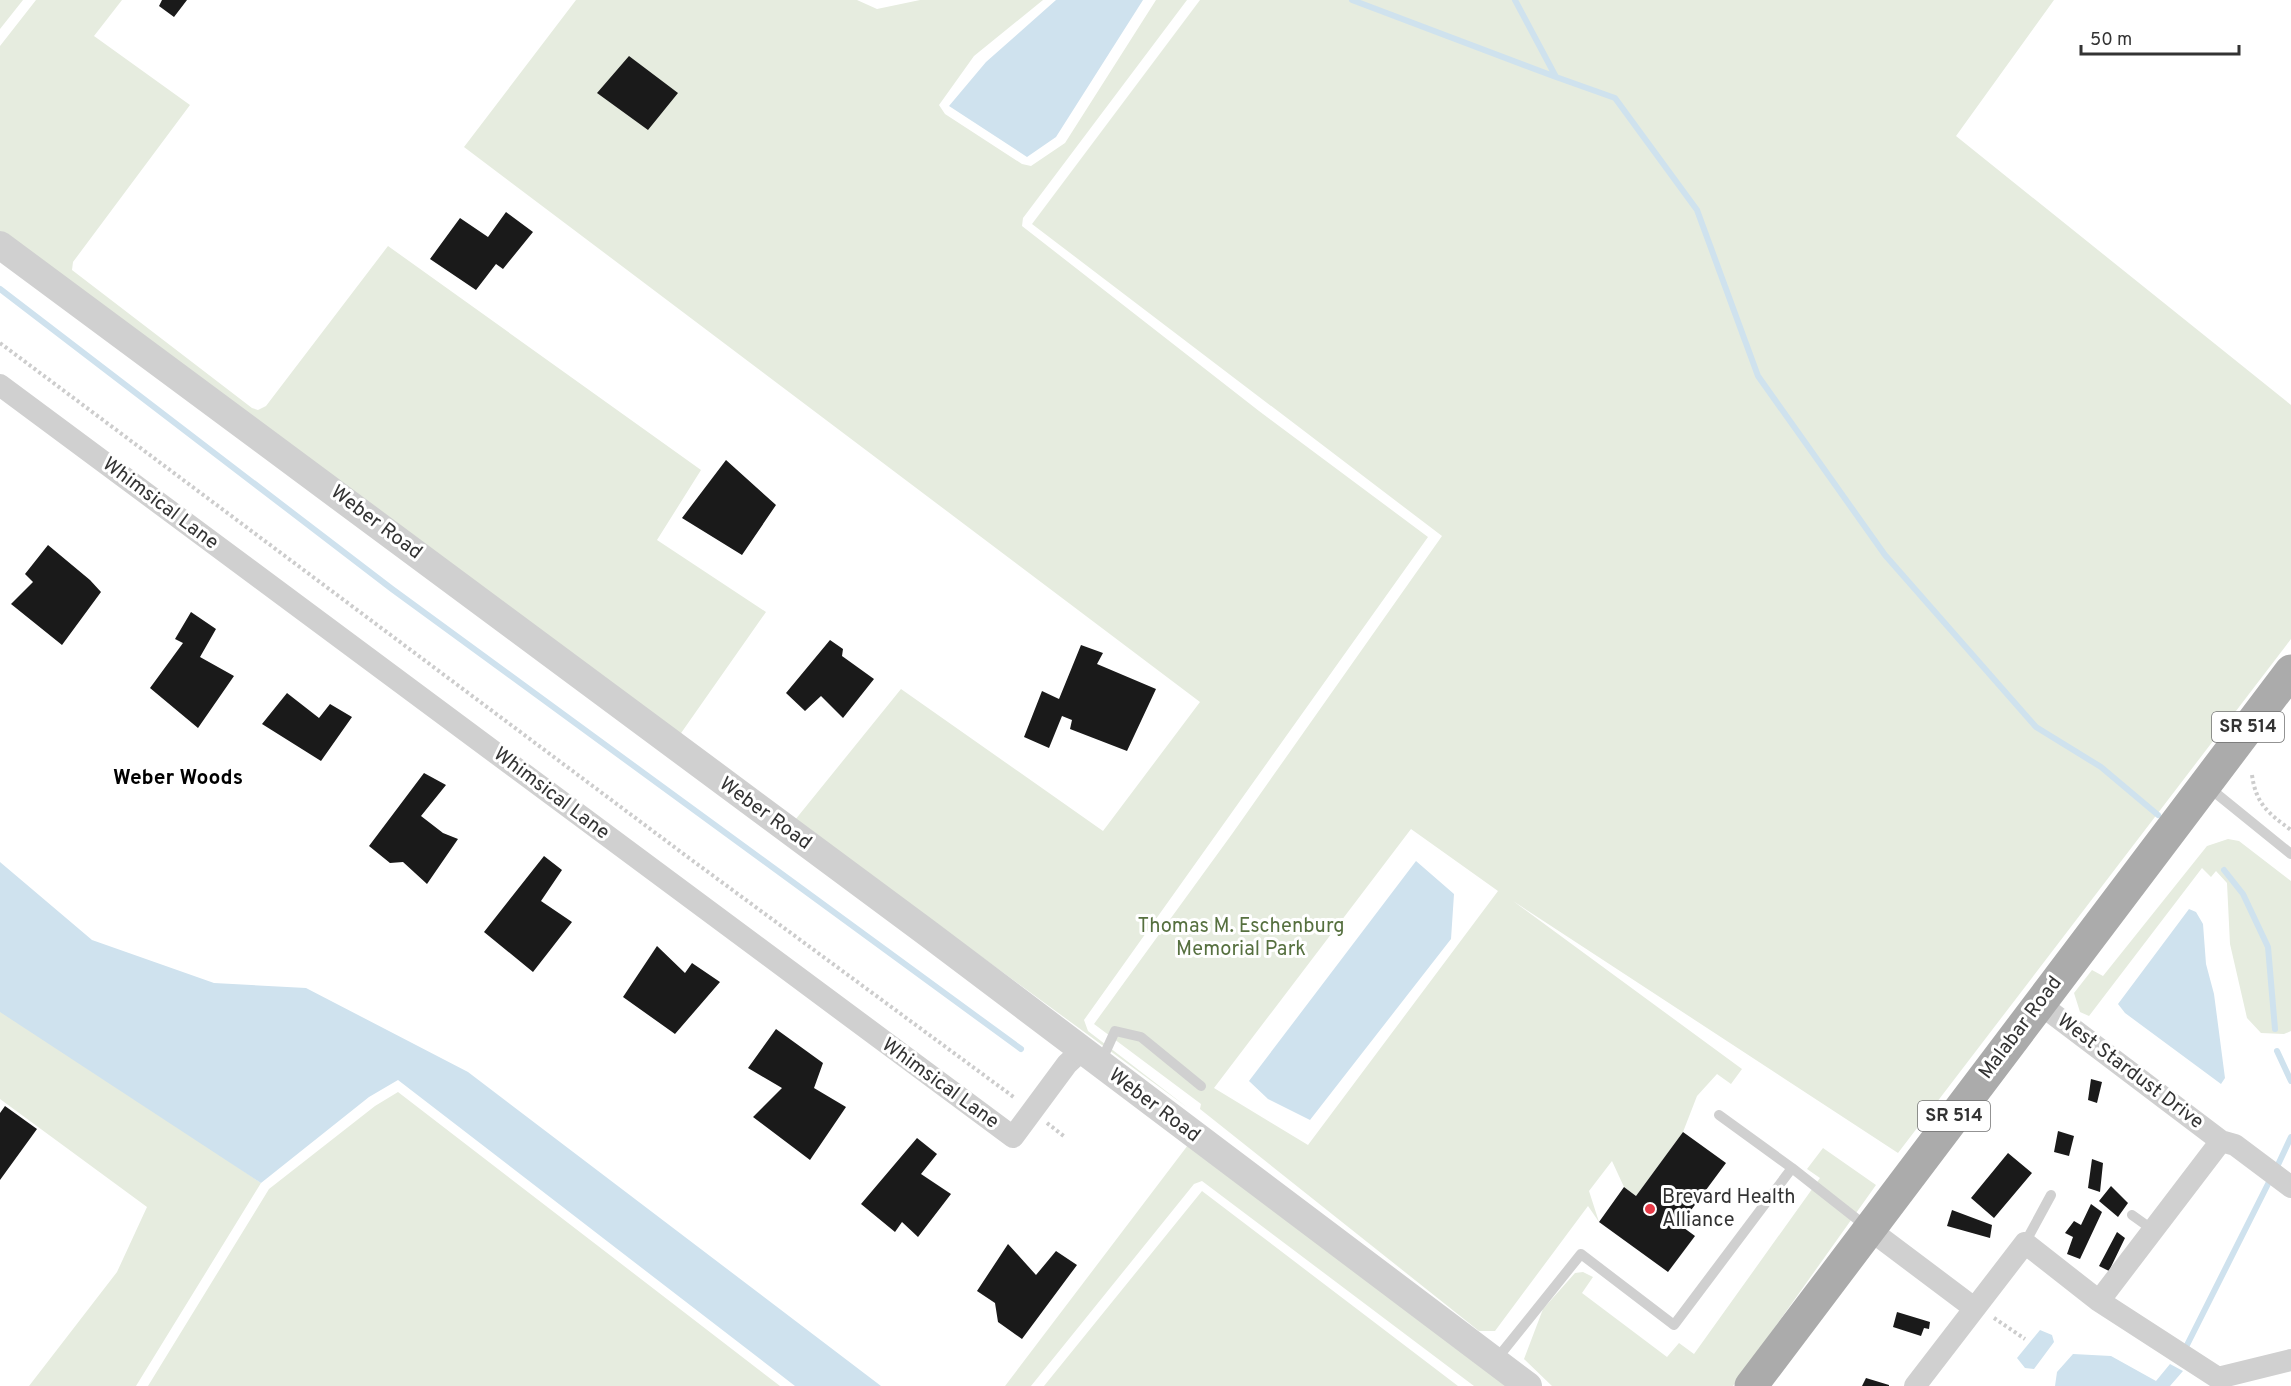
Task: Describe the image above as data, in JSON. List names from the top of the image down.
{
  "streets": {
    "main road": ["SR 514", "Malabar Road"],
    "street": ["Whimsical Lane", "Weber Road", "West Stardust Drive"]
  },
  "crossings": [
    ["Whimsical Lane", "Weber Road"],
    ["Malabar Road", "West Stardust Drive"]
  ],
  "districts": ["Weber Woods"],
  "parks": ["Thomas M. Eschenburg Memorial Park"],
  "places": ["Brevard Health Alliance"],
  "scale_bar": "50 m"
}
